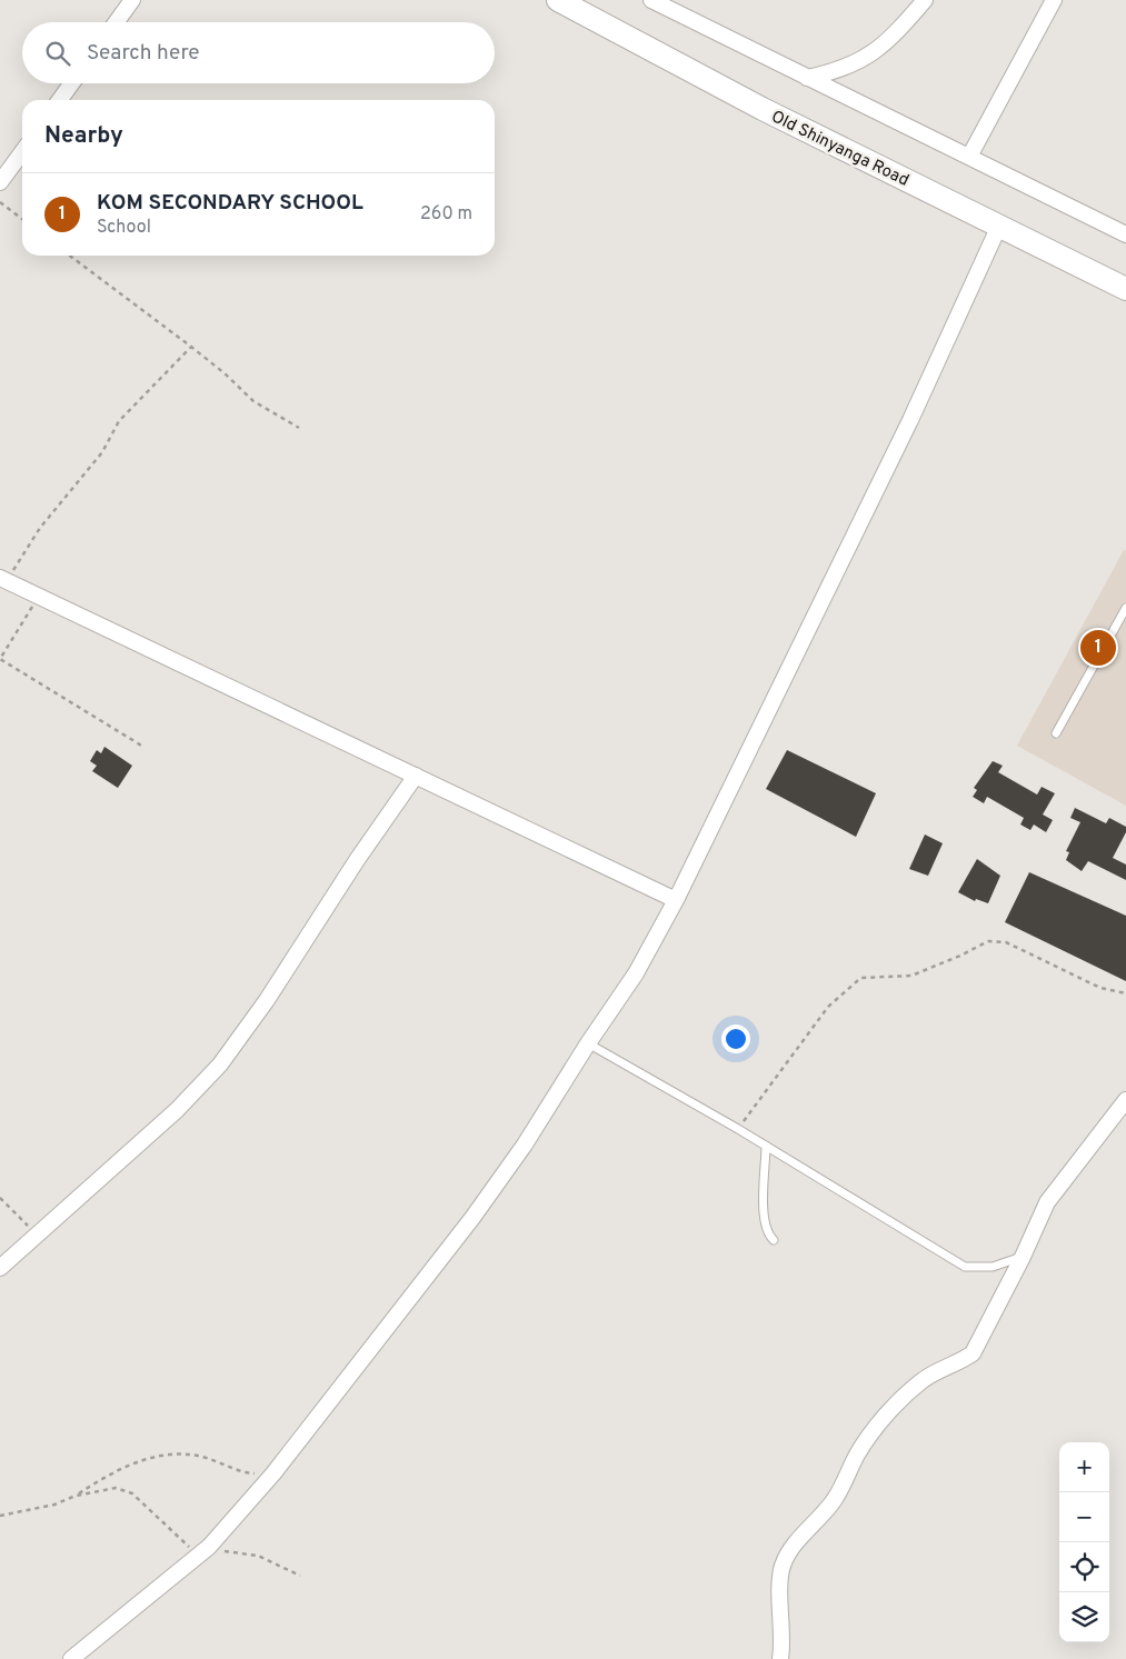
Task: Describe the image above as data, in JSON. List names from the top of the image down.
{
  "streets": {
    "main road": ["Old Shinyanga Road"]
  },
  "page": {
    "search": "Search here",
    "heading": "Nearby",
    "list": [
      {
        "mark": "1",
        "name": "KOM SECONDARY SCHOOL",
        "note": "School",
        "value": "260 m"
      }
    ],
    "pins": "1",
    "map_buttons": ["+", "−"]
  }
}
